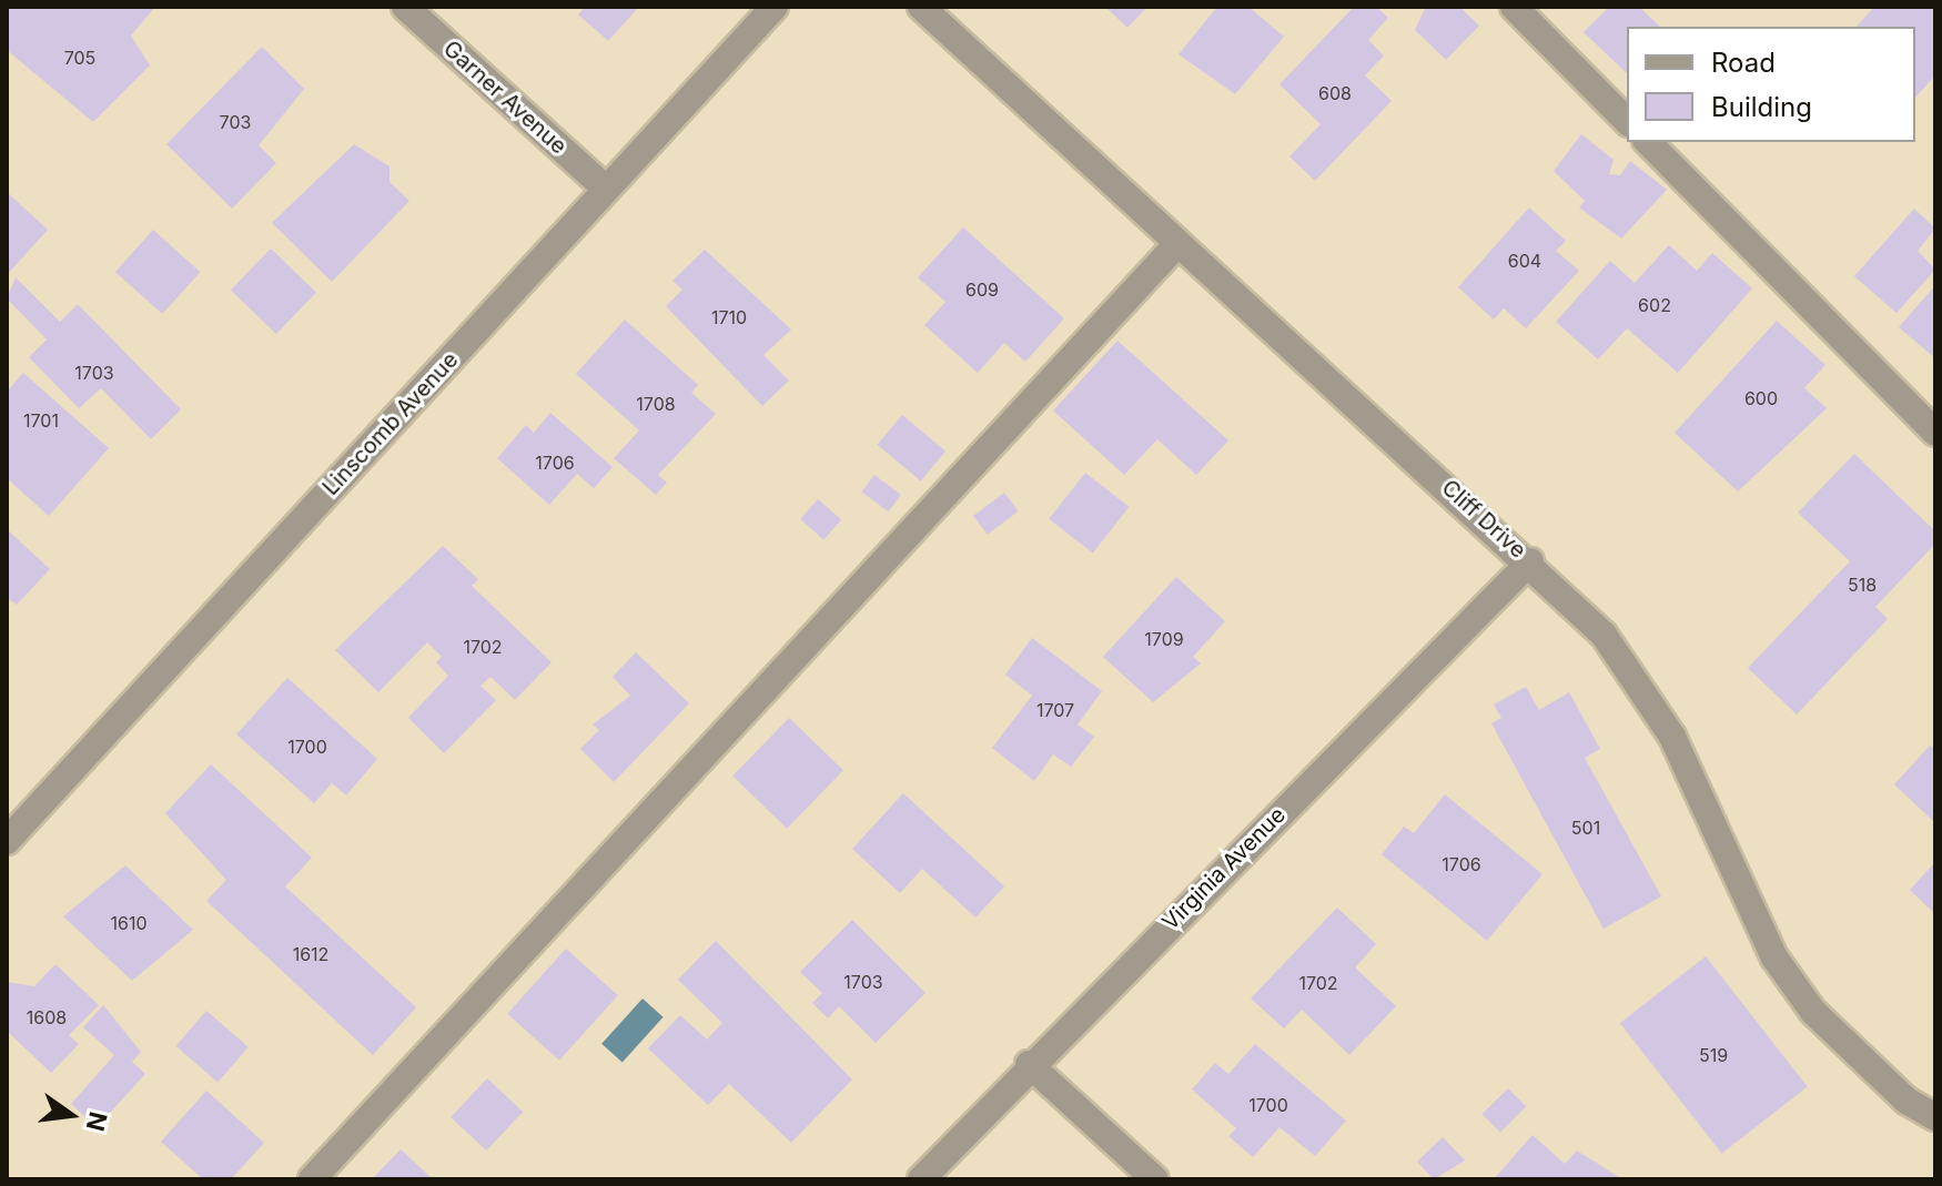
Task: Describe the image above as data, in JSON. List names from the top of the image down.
{
  "streets": {
    "street": [
      "Garner Avenue",
      "Linscomb Avenue",
      "Cliff Drive",
      "Virginia Avenue"
    ]
  },
  "crossings": [
    ["Garner Avenue", "Linscomb Avenue"],
    ["Cliff Drive", "Virginia Avenue"]
  ],
  "house_numbers": [
    "705",
    "608",
    "703",
    "604",
    "609",
    "602",
    "1710",
    "1703",
    "600",
    "1708",
    "1701",
    "1706",
    "518",
    "1709",
    "1702",
    "1707",
    "1700",
    "501",
    "1706",
    "1610",
    "1612",
    "1703",
    "1702",
    "1608",
    "519",
    "1700"
  ],
  "legend": ["Road", "Building"],
  "north": "right"
}
